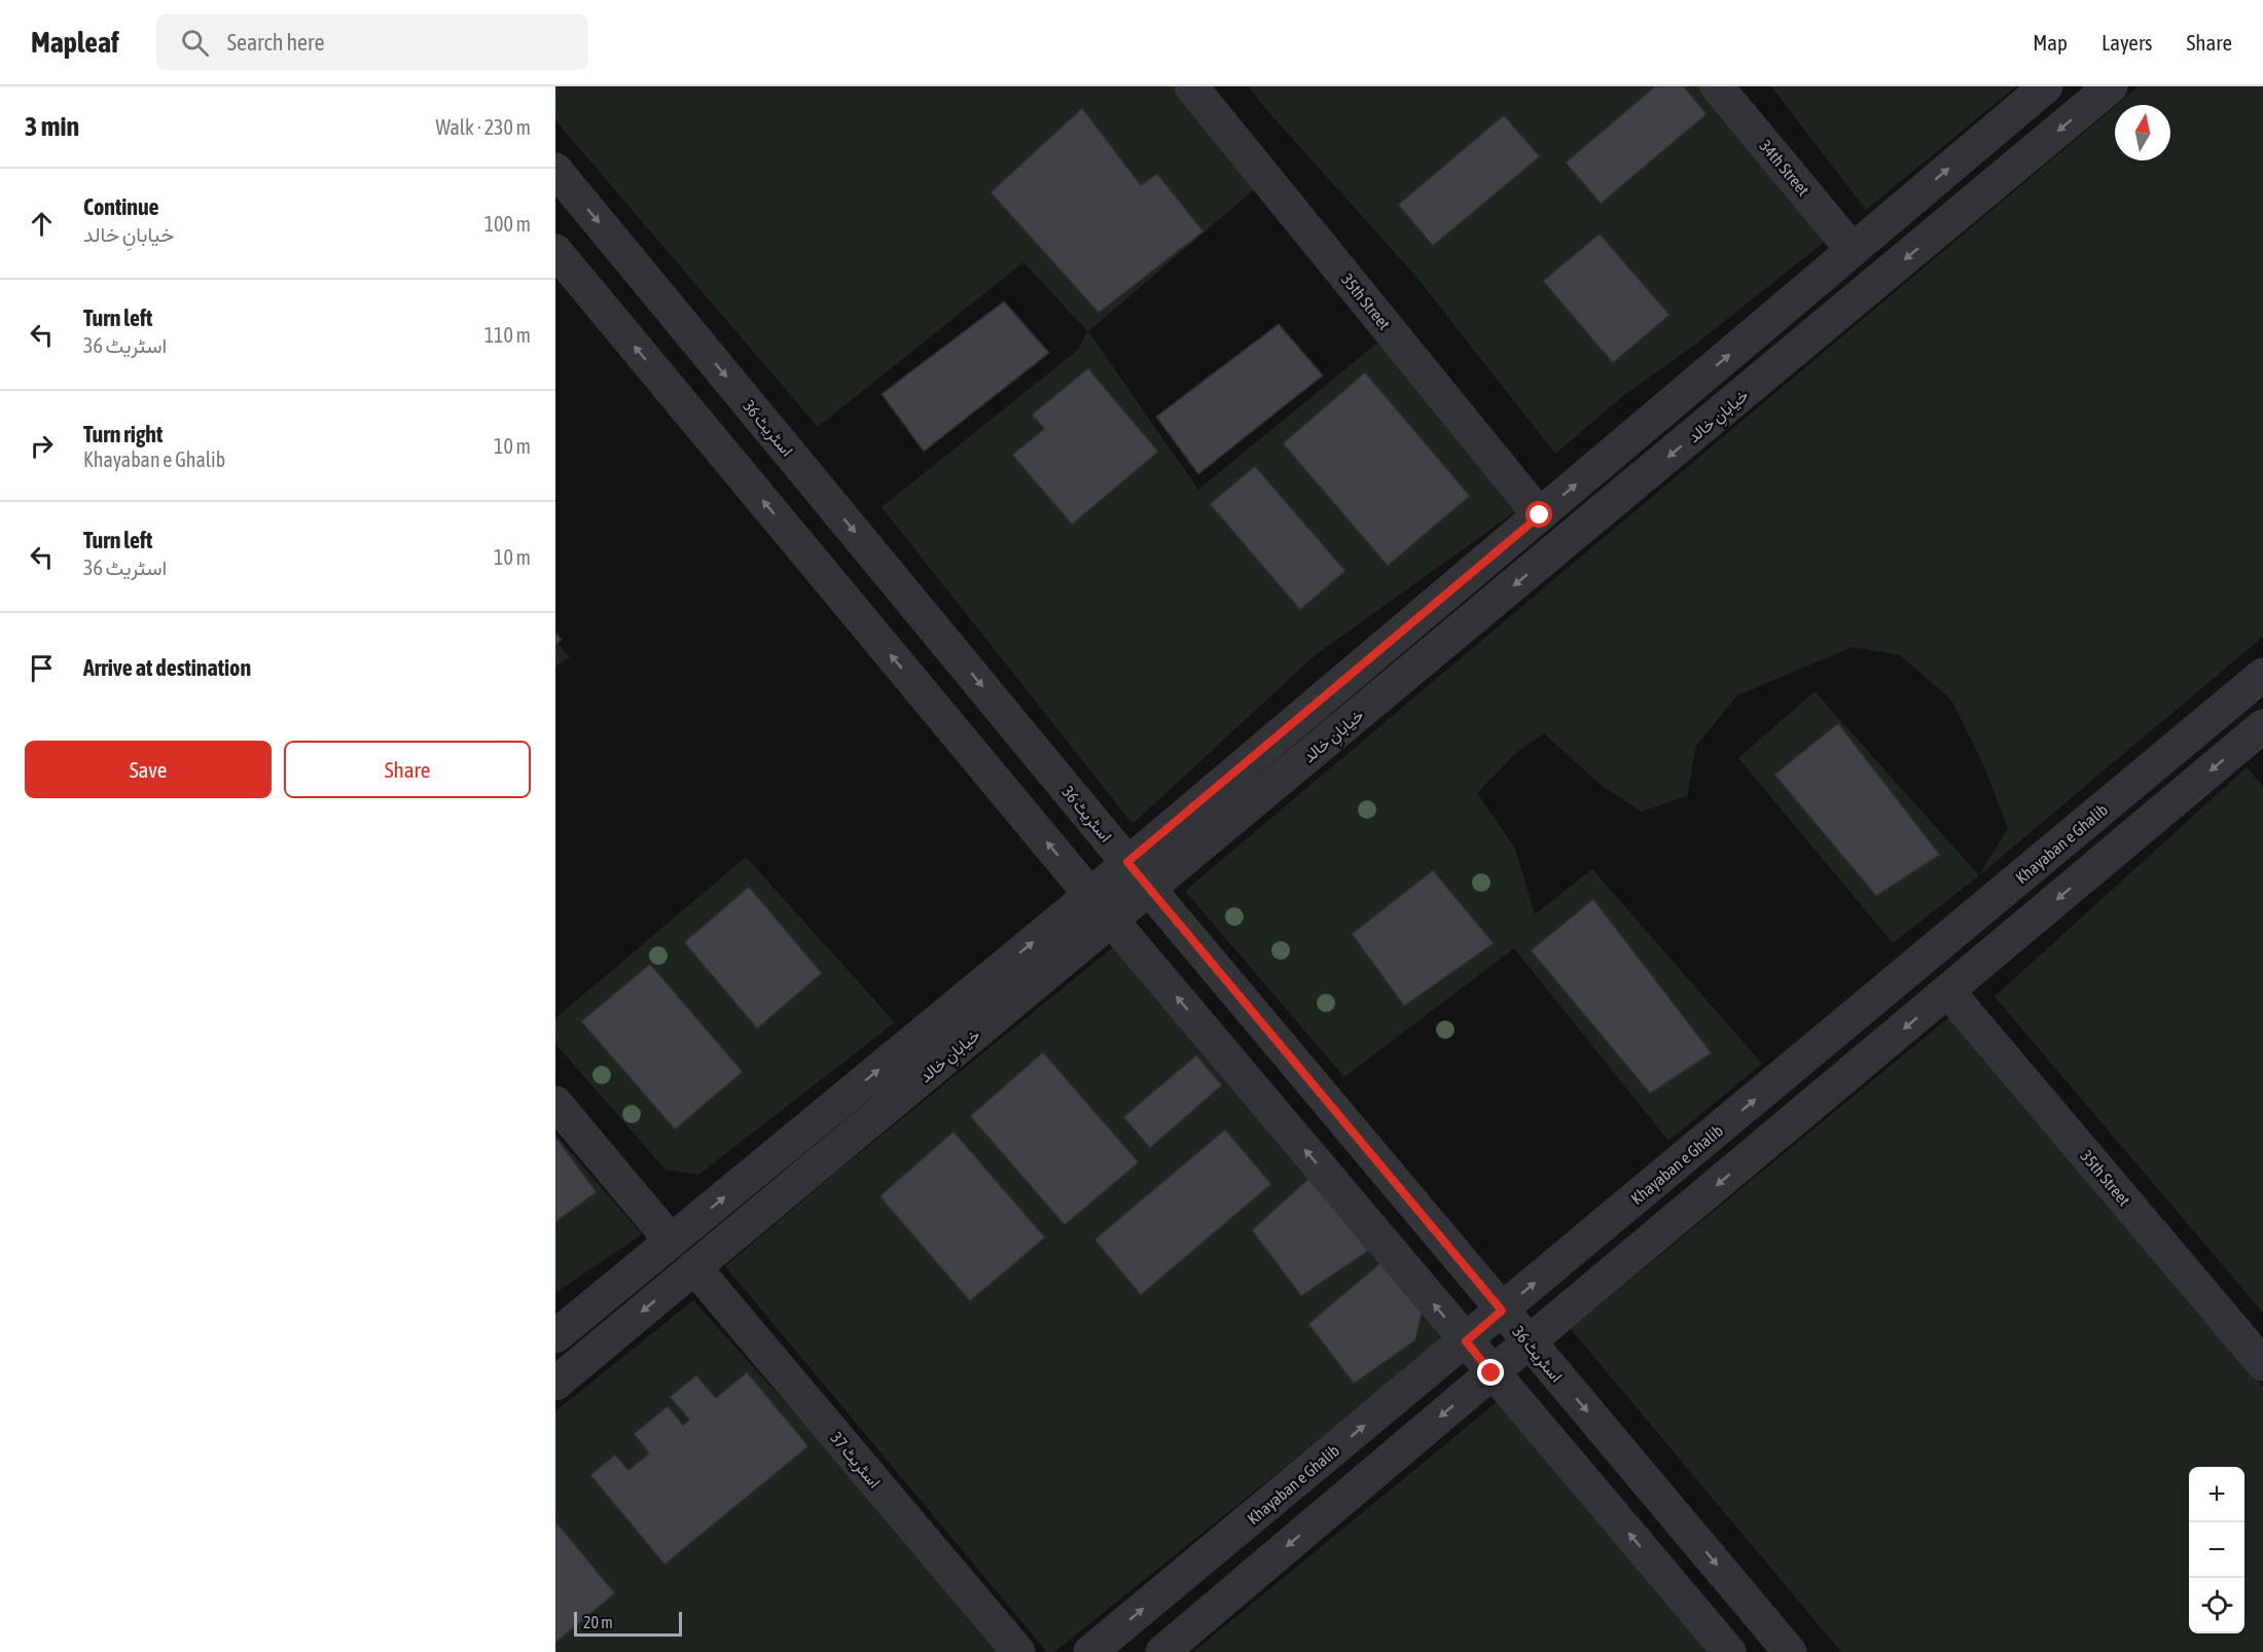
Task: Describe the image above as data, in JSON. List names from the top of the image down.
{
  "streets": {
    "street": [
      "34th Street",
      "35th Street",
      "خیابانِ خالد",
      "اسٹریٹ 36",
      "Khayaban e Ghalib",
      "اسٹریٹ 37"
    ]
  },
  "crossings": [
    ["34th Street", "خیابانِ خالد"],
    ["35th Street", "خیابانِ خالد"],
    ["خیابانِ خالد", "اسٹریٹ 36"],
    ["خیابانِ خالد", "اسٹریٹ 37"],
    ["اسٹریٹ 36", "Khayaban e Ghalib"]
  ],
  "scale_bar": "20 m",
  "north": "top",
  "page": {
    "header": "Mapleaf",
    "search": "Search here",
    "nav": ["Map", "Layers", "Share"],
    "heading": ["3 min", "Walk · 230 m"],
    "list": [
      ["Continue", "خیابانِ خالد", "100 m"],
      ["Turn left", "اسٹریٹ 36", "110 m"],
      ["Turn right", "Khayaban e Ghalib", "10 m"],
      ["Turn left", "اسٹریٹ 36", "10 m"],
      "Arrive at destination"
    ],
    "buttons": ["Save", "Share"],
    "map_buttons": ["+", "−"],
    "scale": "20 m"
  }
}
